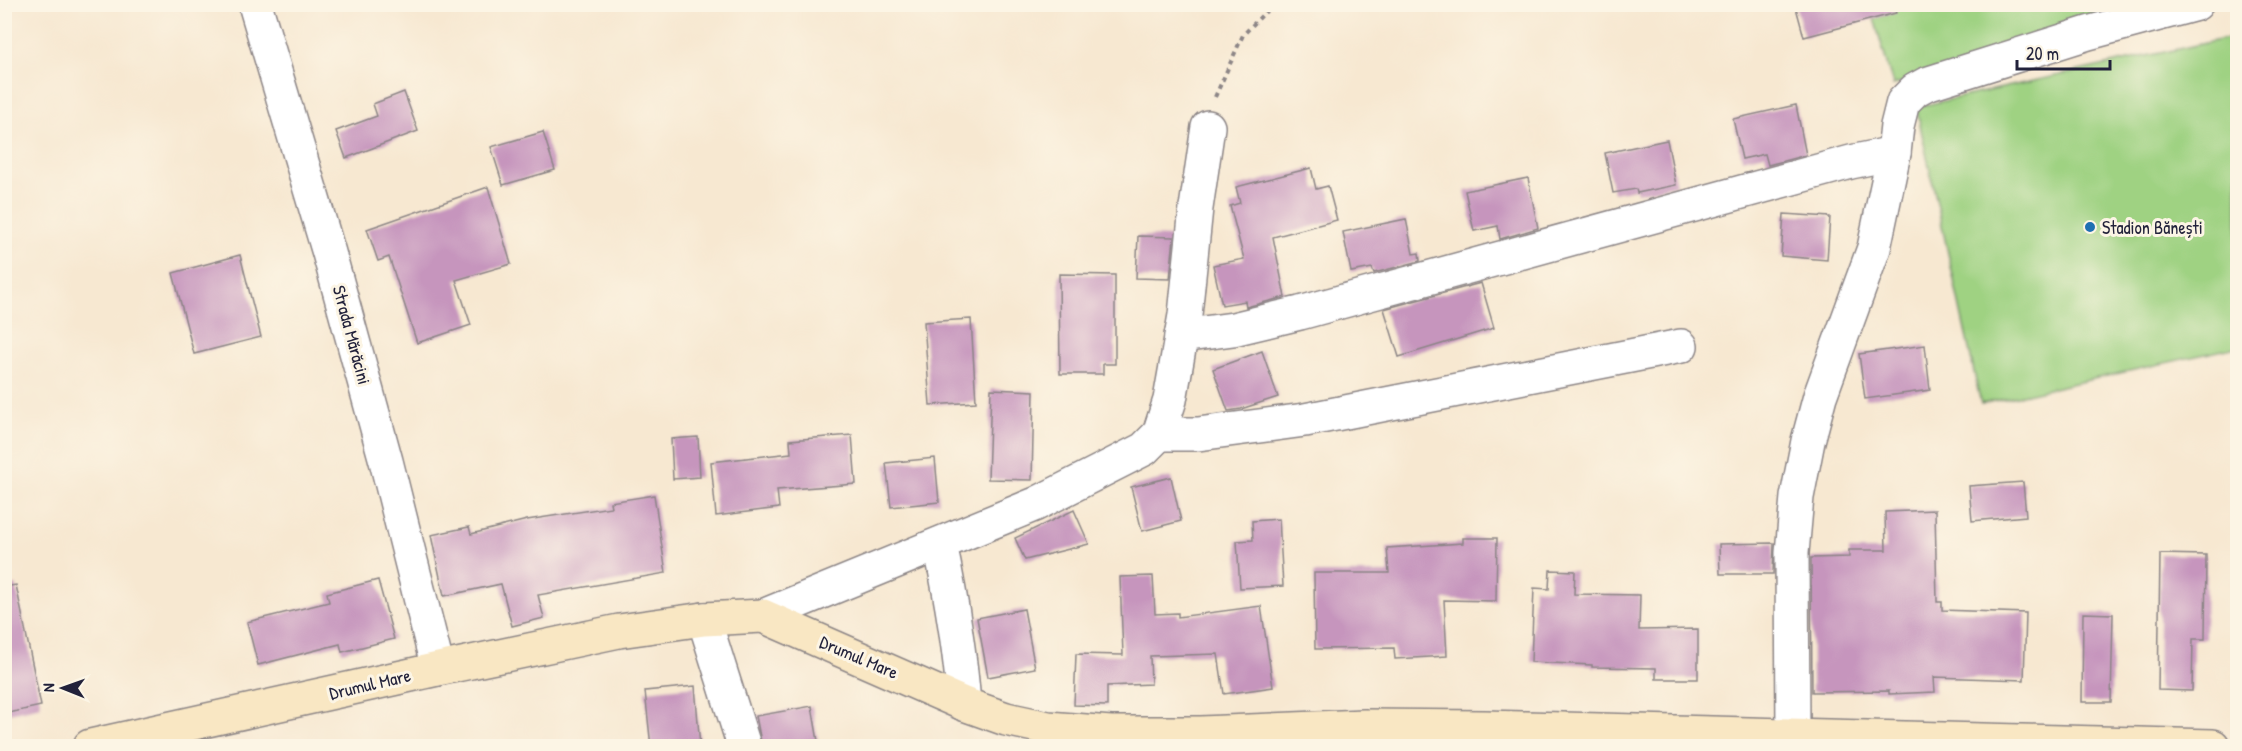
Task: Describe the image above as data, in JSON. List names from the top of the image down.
{
  "streets": {
    "street": ["Strada Mărăcini", "Drumul Mare"]
  },
  "crossings": [
    ["Strada Mărăcini", "Drumul Mare"]
  ],
  "places": ["Stadion Bănești"],
  "scale_bar": "20 m",
  "north": "left"
}
